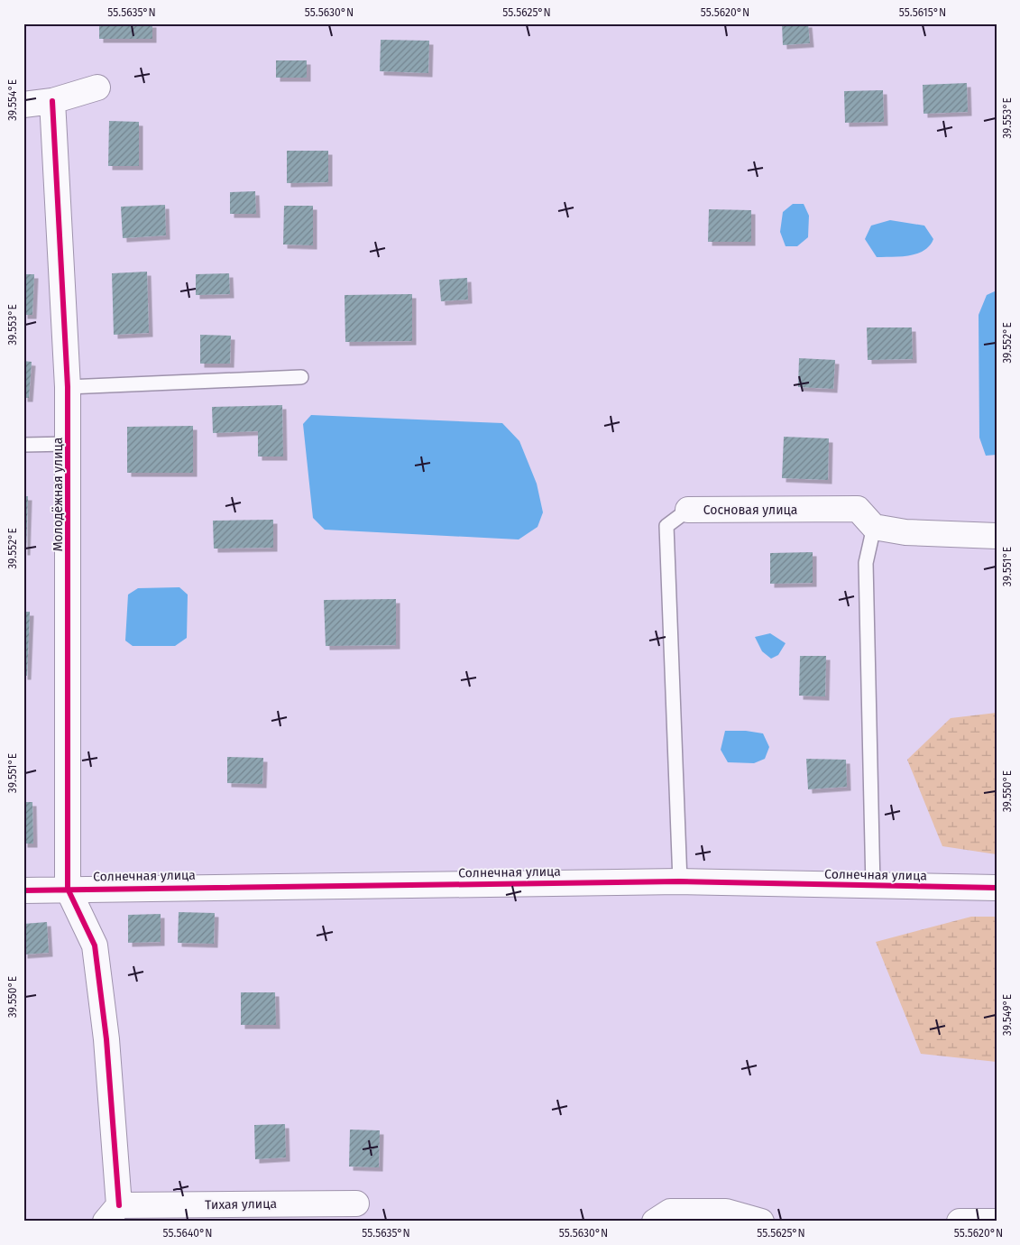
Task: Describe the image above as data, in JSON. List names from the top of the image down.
{
  "streets": {
    "street": [
      "Молодёжная улица",
      "Сосновая улица",
      "Солнечная улица",
      "Тихая улица"
    ]
  },
  "crossings": [
    ["Молодёжная улица", "Солнечная улица"],
    ["Сосновая улица", "Солнечная улица"]
  ],
  "coordinates": [
    "55.5635°N",
    "55.5630°N",
    "55.5625°N",
    "55.5620°N",
    "55.5615°N",
    "39.554°E",
    "39.553°E",
    "39.552°E",
    "39.551°E",
    "39.550°E",
    "39.549°E",
    "55.5640°N"
  ]
}
